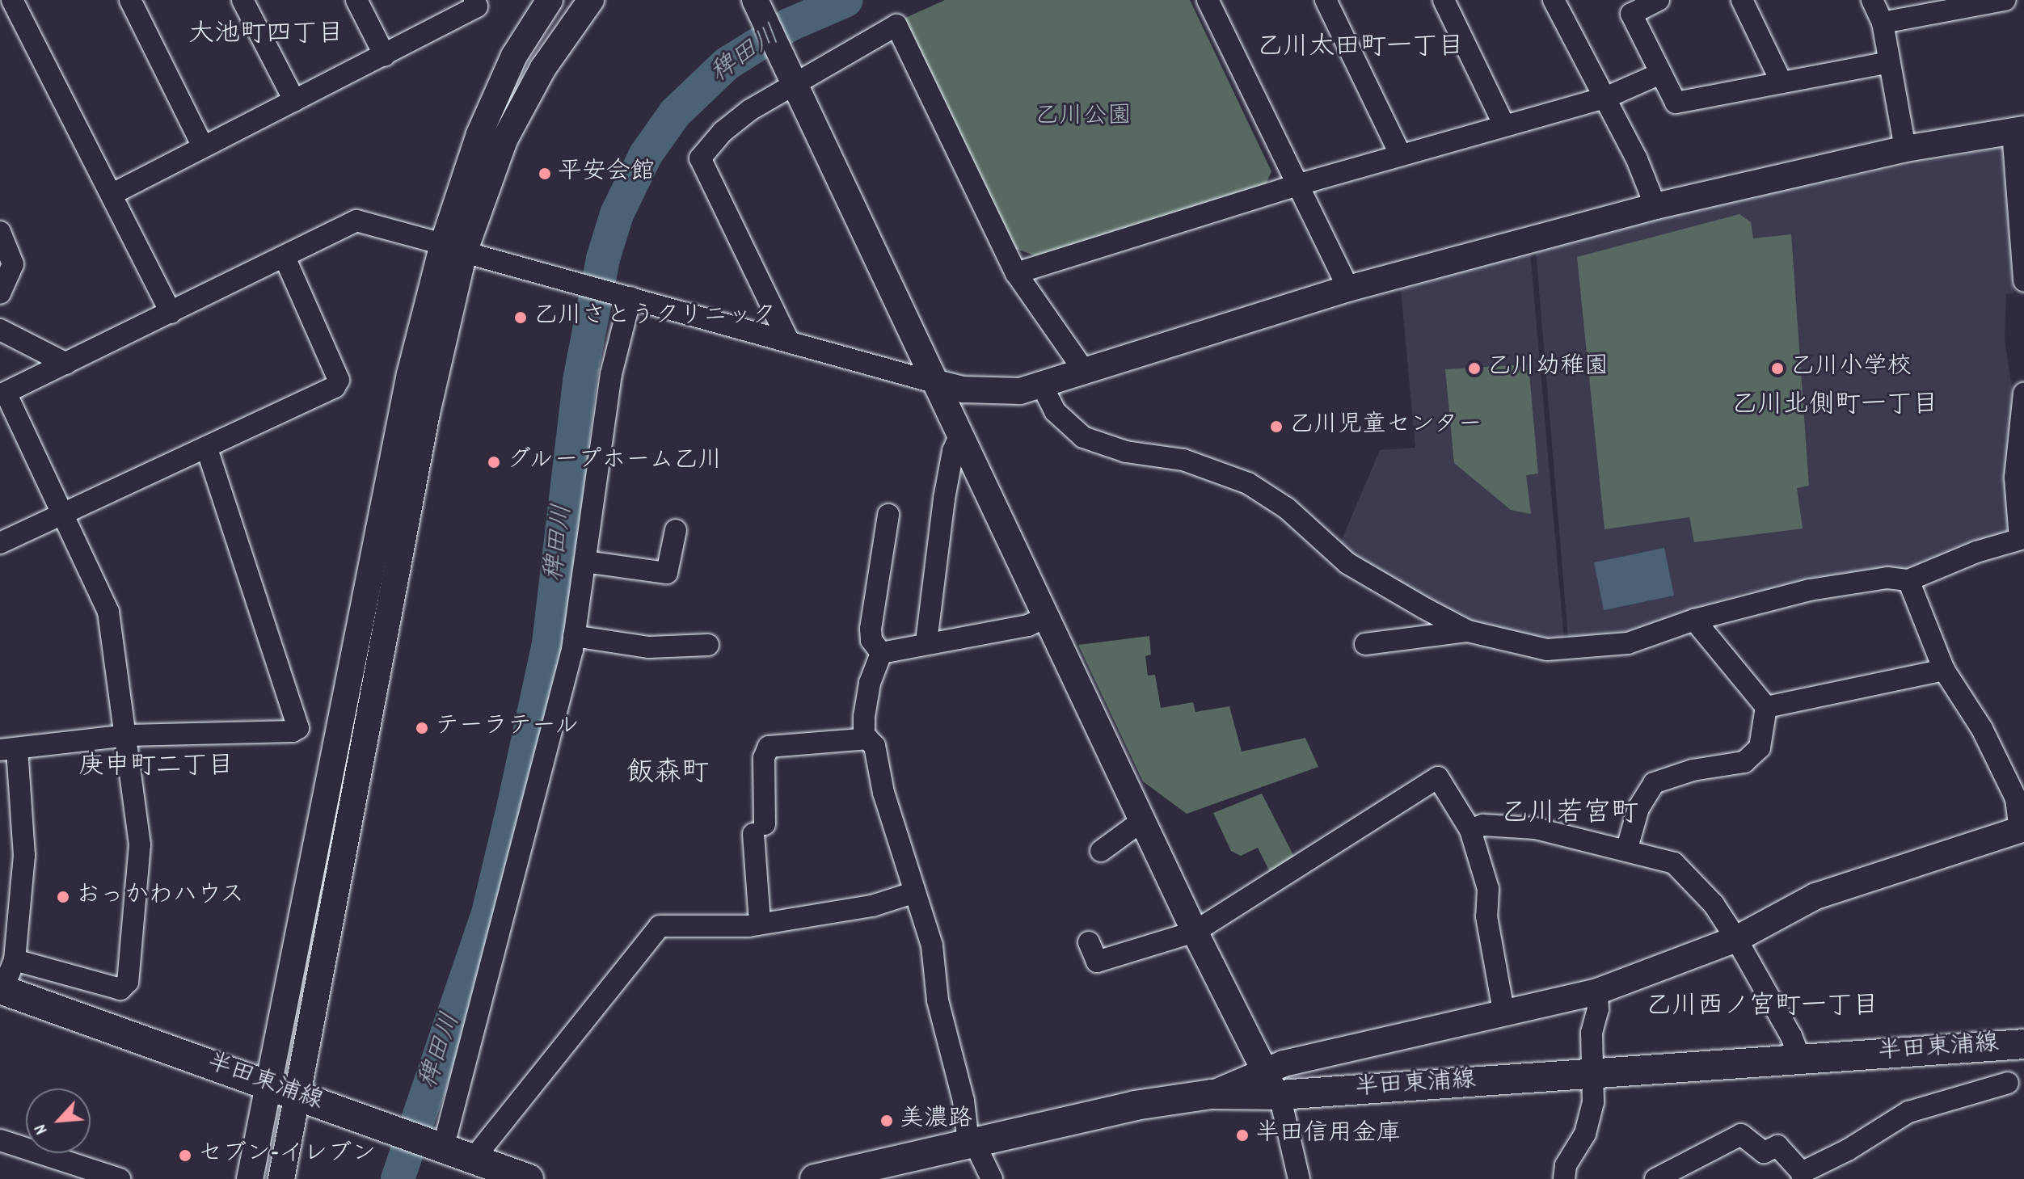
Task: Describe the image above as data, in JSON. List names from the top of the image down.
{
  "streets": {
    "main road": ["半田東浦線"]
  },
  "districts": [
    "大池町四丁目",
    "乙川太田町一丁目",
    "乙川北側町一丁目",
    "庚申町二丁目",
    "飯森町",
    "乙川若宮町",
    "乙川西ノ宮町一丁目"
  ],
  "water": ["稗田川"],
  "parks": ["乙川公園"],
  "places": [
    "平安会館",
    "乙川さとうクリニック",
    "乙川幼稚園",
    "乙川小学校",
    "乙川児童センター",
    "グループホーム乙川",
    "テーラテール",
    "おっかわハウス",
    "美濃路",
    "半田信用金庫",
    "セブン-イレブン"
  ],
  "north": "bottom left"
}
